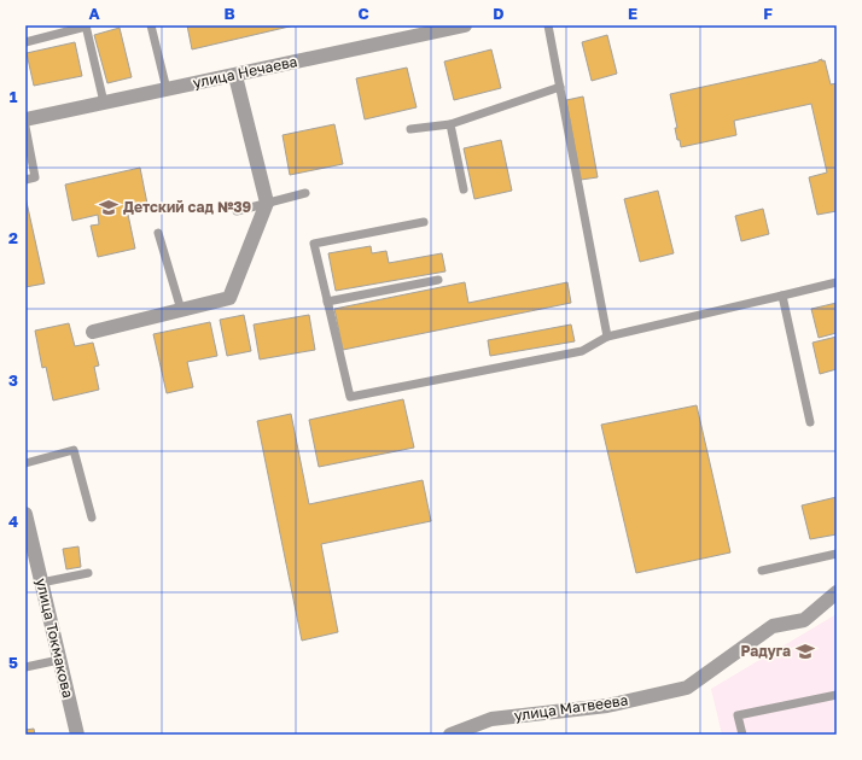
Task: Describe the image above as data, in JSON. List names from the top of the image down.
{
  "streets": {
    "street": ["улица Нечаева", "улица Токмакова", "улица Матвеева"]
  },
  "places": {
    "school or university": ["Детский сад №39", "Радуга"]
  },
  "grid": {
    "columns": [
      "A",
      "B",
      "C",
      "D",
      "E",
      "F"
    ],
    "rows": [
      "1",
      "2",
      "3",
      "4",
      "5"
    ]
  }
}
